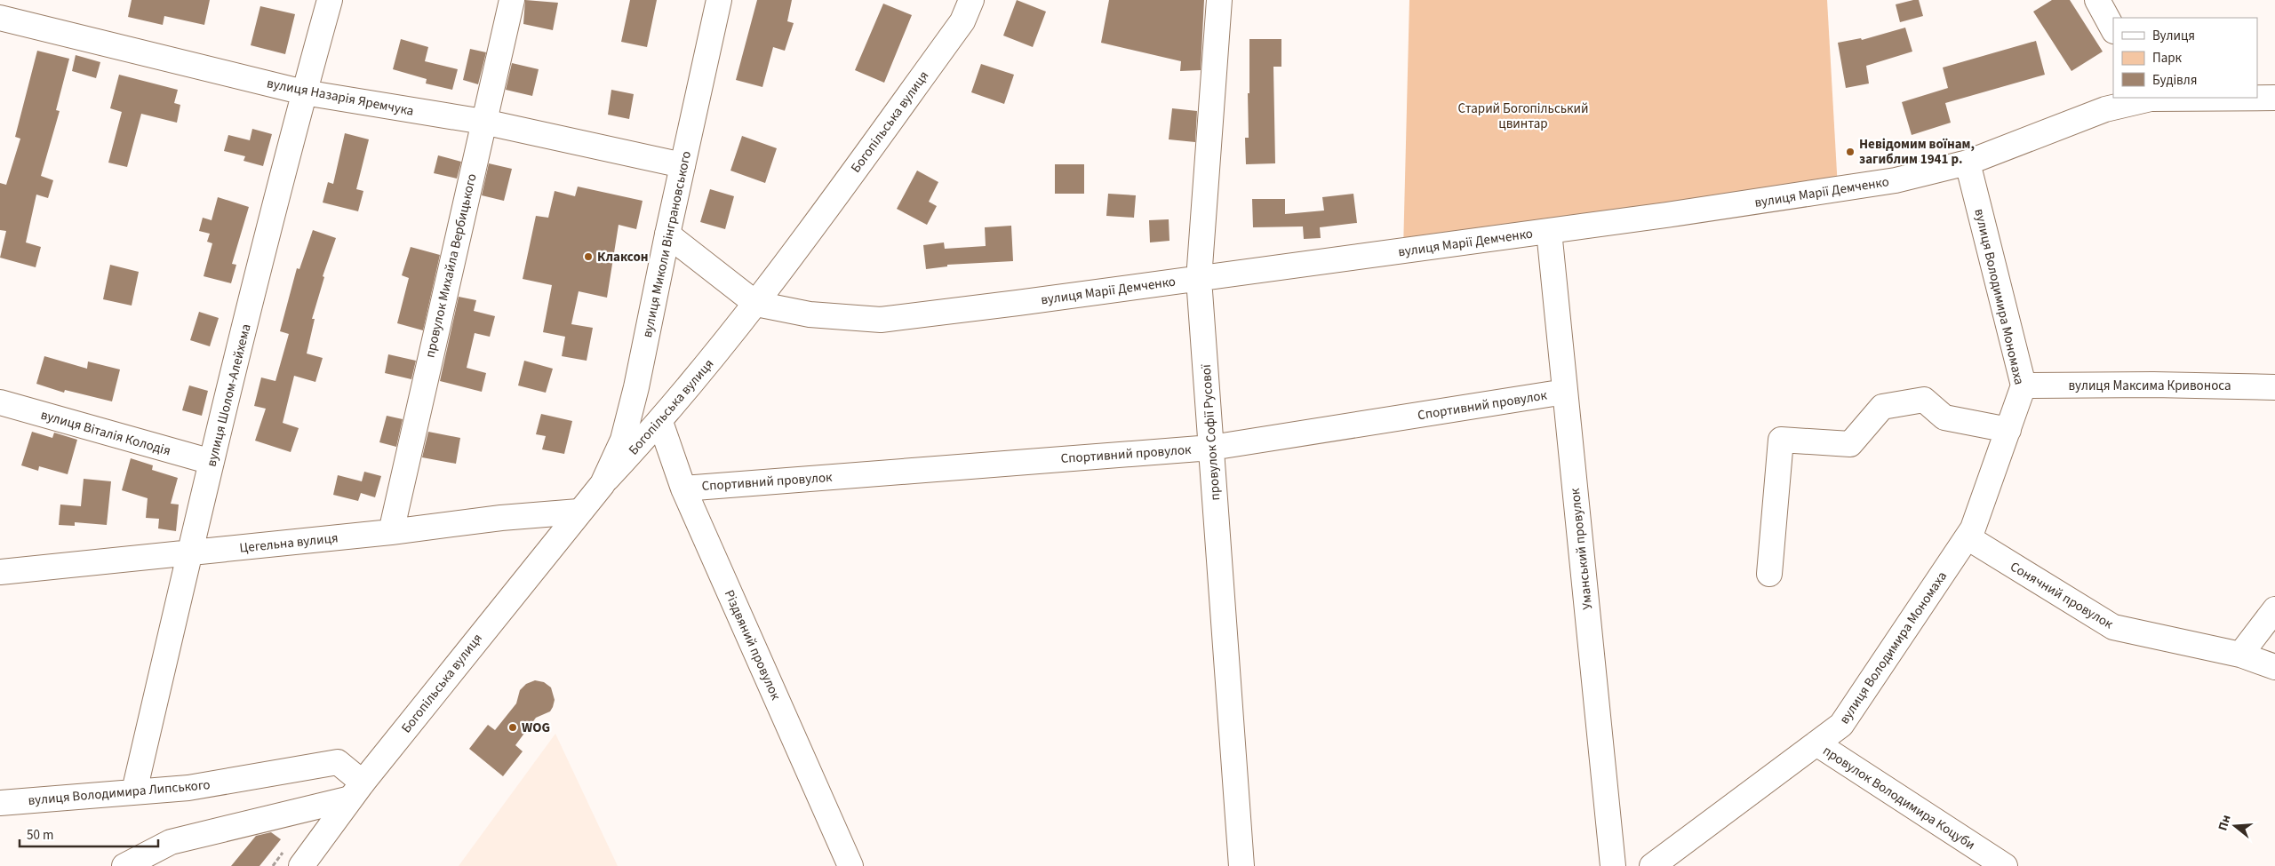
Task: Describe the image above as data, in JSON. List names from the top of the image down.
{
  "streets": {
    "street": [
      "вулиця Назарія Яремчука",
      "Богопільська вулиця",
      "вулиця Марії Демченко",
      "вулиця Миколи Вінграновського",
      "провулок Михайла Вербицького",
      "вулиця Володимира Мономаха",
      "вулиця Максима Кривоноса",
      "вулиця Шолом-Алейхема",
      "Спортивний провулок",
      "вулиця Віталія Колодія",
      "провулок Софії Русової",
      "Цегельна вулиця",
      "Уманський провулок",
      "Сонячний провулок",
      "Різдвяний провулок",
      "вулиця Володимира Липського",
      "провулок Володимира Коцуби"
    ]
  },
  "crossings": [
    ["вулиця Назарія Яремчука", "вулиця Миколи Вінграновського"],
    ["вулиця Назарія Яремчука", "провулок Михайла Вербицького"],
    ["вулиця Назарія Яремчука", "вулиця Шолом-Алейхема"],
    ["Богопільська вулиця", "вулиця Марії Демченко"],
    ["Богопільська вулиця", "вулиця Миколи Вінграновського"],
    ["Богопільська вулиця", "Цегельна вулиця"],
    ["Богопільська вулиця", "Різдвяний провулок"],
    ["Богопільська вулиця", "вулиця Володимира Липського"],
    ["вулиця Марії Демченко", "вулиця Миколи Вінграновського"],
    ["вулиця Марії Демченко", "вулиця Володимира Мономаха"],
    ["вулиця Марії Демченко", "провулок Софії Русової"],
    ["вулиця Марії Демченко", "Уманський провулок"],
    ["провулок Михайла Вербицького", "Цегельна вулиця"],
    ["вулиця Володимира Мономаха", "вулиця Максима Кривоноса"],
    ["вулиця Володимира Мономаха", "Сонячний провулок"],
    ["вулиця Володимира Мономаха", "провулок Володимира Коцуби"],
    ["вулиця Шолом-Алейхема", "вулиця Віталія Колодія"],
    ["вулиця Шолом-Алейхема", "Цегельна вулиця"],
    ["вулиця Шолом-Алейхема", "вулиця Володимира Липського"],
    ["Спортивний провулок", "провулок Софії Русової"],
    ["Спортивний провулок", "Уманський провулок"],
    ["Спортивний провулок", "Різдвяний провулок"]
  ],
  "parks": ["Старий Богопільський цвинтар"],
  "places": ["Невідомим воїнам, загиблим 1941 р.", "Клаксон", "WOG"],
  "legend": ["Вулиця", "Парк", "Будівля"],
  "scale_bar": "50 m",
  "north": "left"
}
